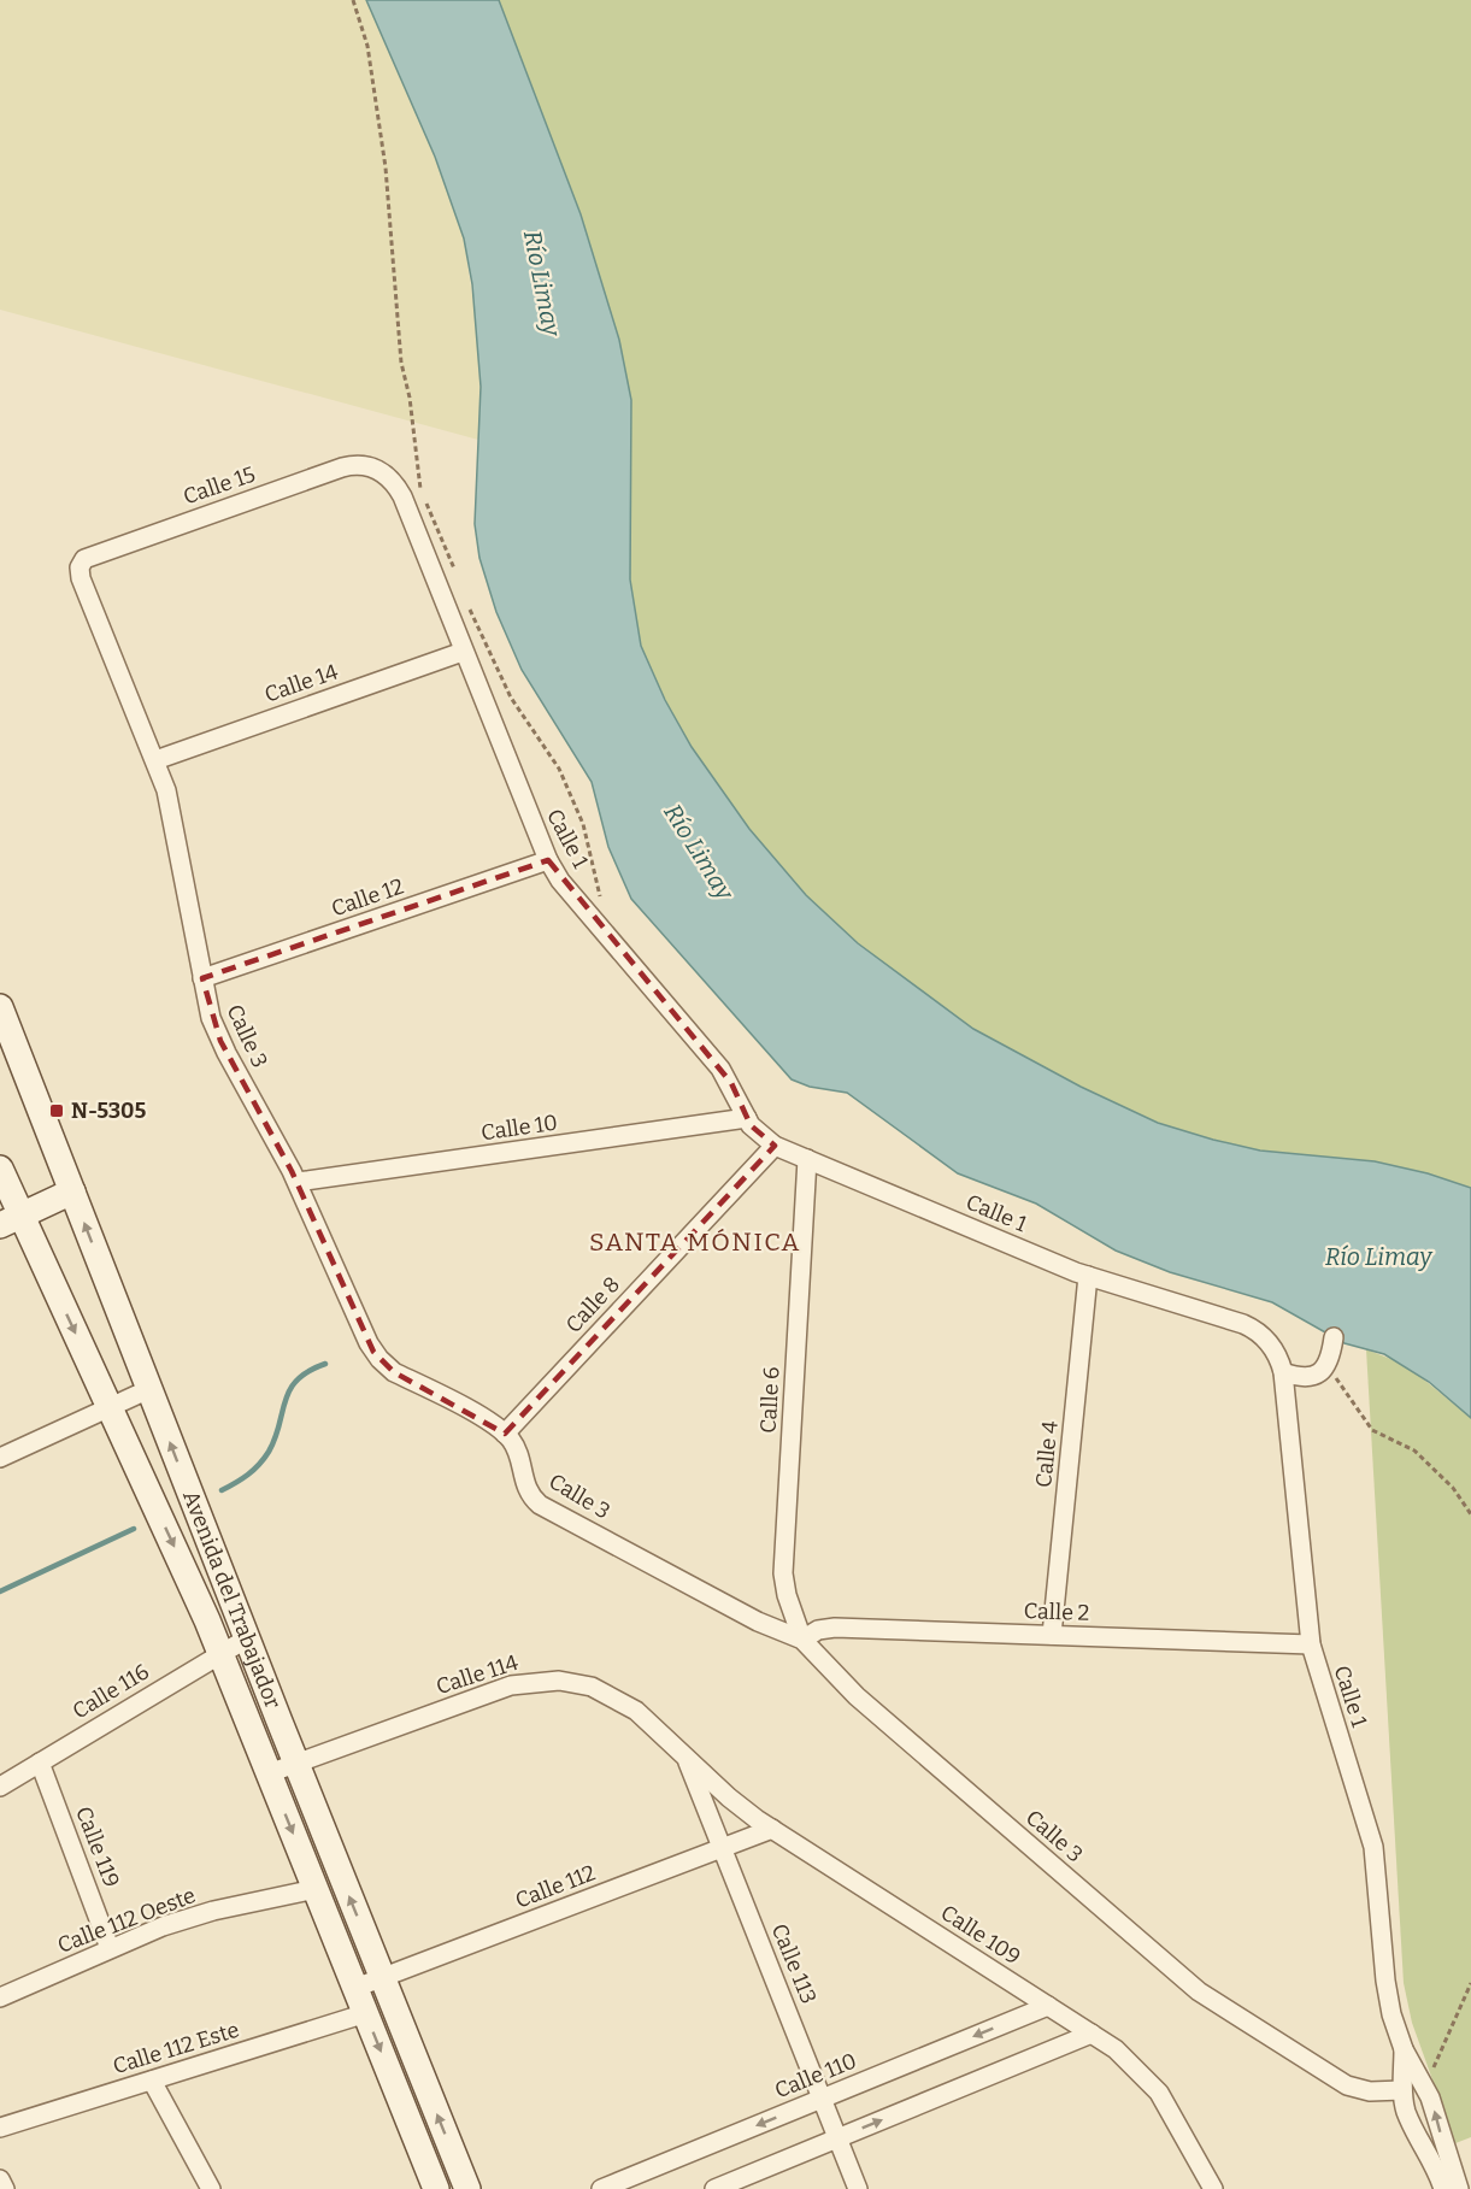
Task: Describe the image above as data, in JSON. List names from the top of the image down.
{
  "streets": {
    "street": [
      "Calle 15",
      "Calle 14",
      "Calle 1",
      "Calle 12",
      "Calle 3",
      "Calle 10",
      "Calle 8",
      "Calle 6",
      "Calle 4",
      "Avenida del Trabajador",
      "Calle 2",
      "Calle 114",
      "Calle 116",
      "Calle 119",
      "Calle 112",
      "Calle 112 Oeste",
      "Calle 109",
      "Calle 113",
      "Calle 112 Este",
      "Calle 110"
    ]
  },
  "crossings": [
    ["Calle 15", "Calle 1"],
    ["Calle 15", "Calle 3"],
    ["Calle 14", "Calle 1"],
    ["Calle 14", "Calle 3"],
    ["Calle 1", "Calle 12"],
    ["Calle 1", "Calle 10"],
    ["Calle 1", "Calle 8"],
    ["Calle 1", "Calle 6"],
    ["Calle 1", "Calle 4"],
    ["Calle 1", "Calle 2"],
    ["Calle 12", "Calle 3"],
    ["Calle 3", "Calle 10"],
    ["Calle 3", "Calle 8"],
    ["Calle 3", "Calle 6"],
    ["Calle 3", "Calle 2"],
    ["Calle 6", "Calle 2"],
    ["Calle 4", "Calle 2"],
    ["Avenida del Trabajador", "Calle 114"],
    ["Avenida del Trabajador", "Calle 116"],
    ["Avenida del Trabajador", "Calle 112"],
    ["Avenida del Trabajador", "Calle 112 Oeste"],
    ["Avenida del Trabajador", "Calle 112 Este"],
    ["Calle 114", "Calle 109"],
    ["Calle 114", "Calle 113"],
    ["Calle 116", "Calle 119"],
    ["Calle 119", "Calle 112 Oeste"],
    ["Calle 112", "Calle 109"],
    ["Calle 112", "Calle 113"],
    ["Calle 109", "Calle 113"],
    ["Calle 109", "Calle 110"],
    ["Calle 113", "Calle 110"]
  ],
  "districts": ["SANTA MÓNICA"],
  "water": ["Río Limay"],
  "places": {
    "transit": ["N-5305"]
  }
}
